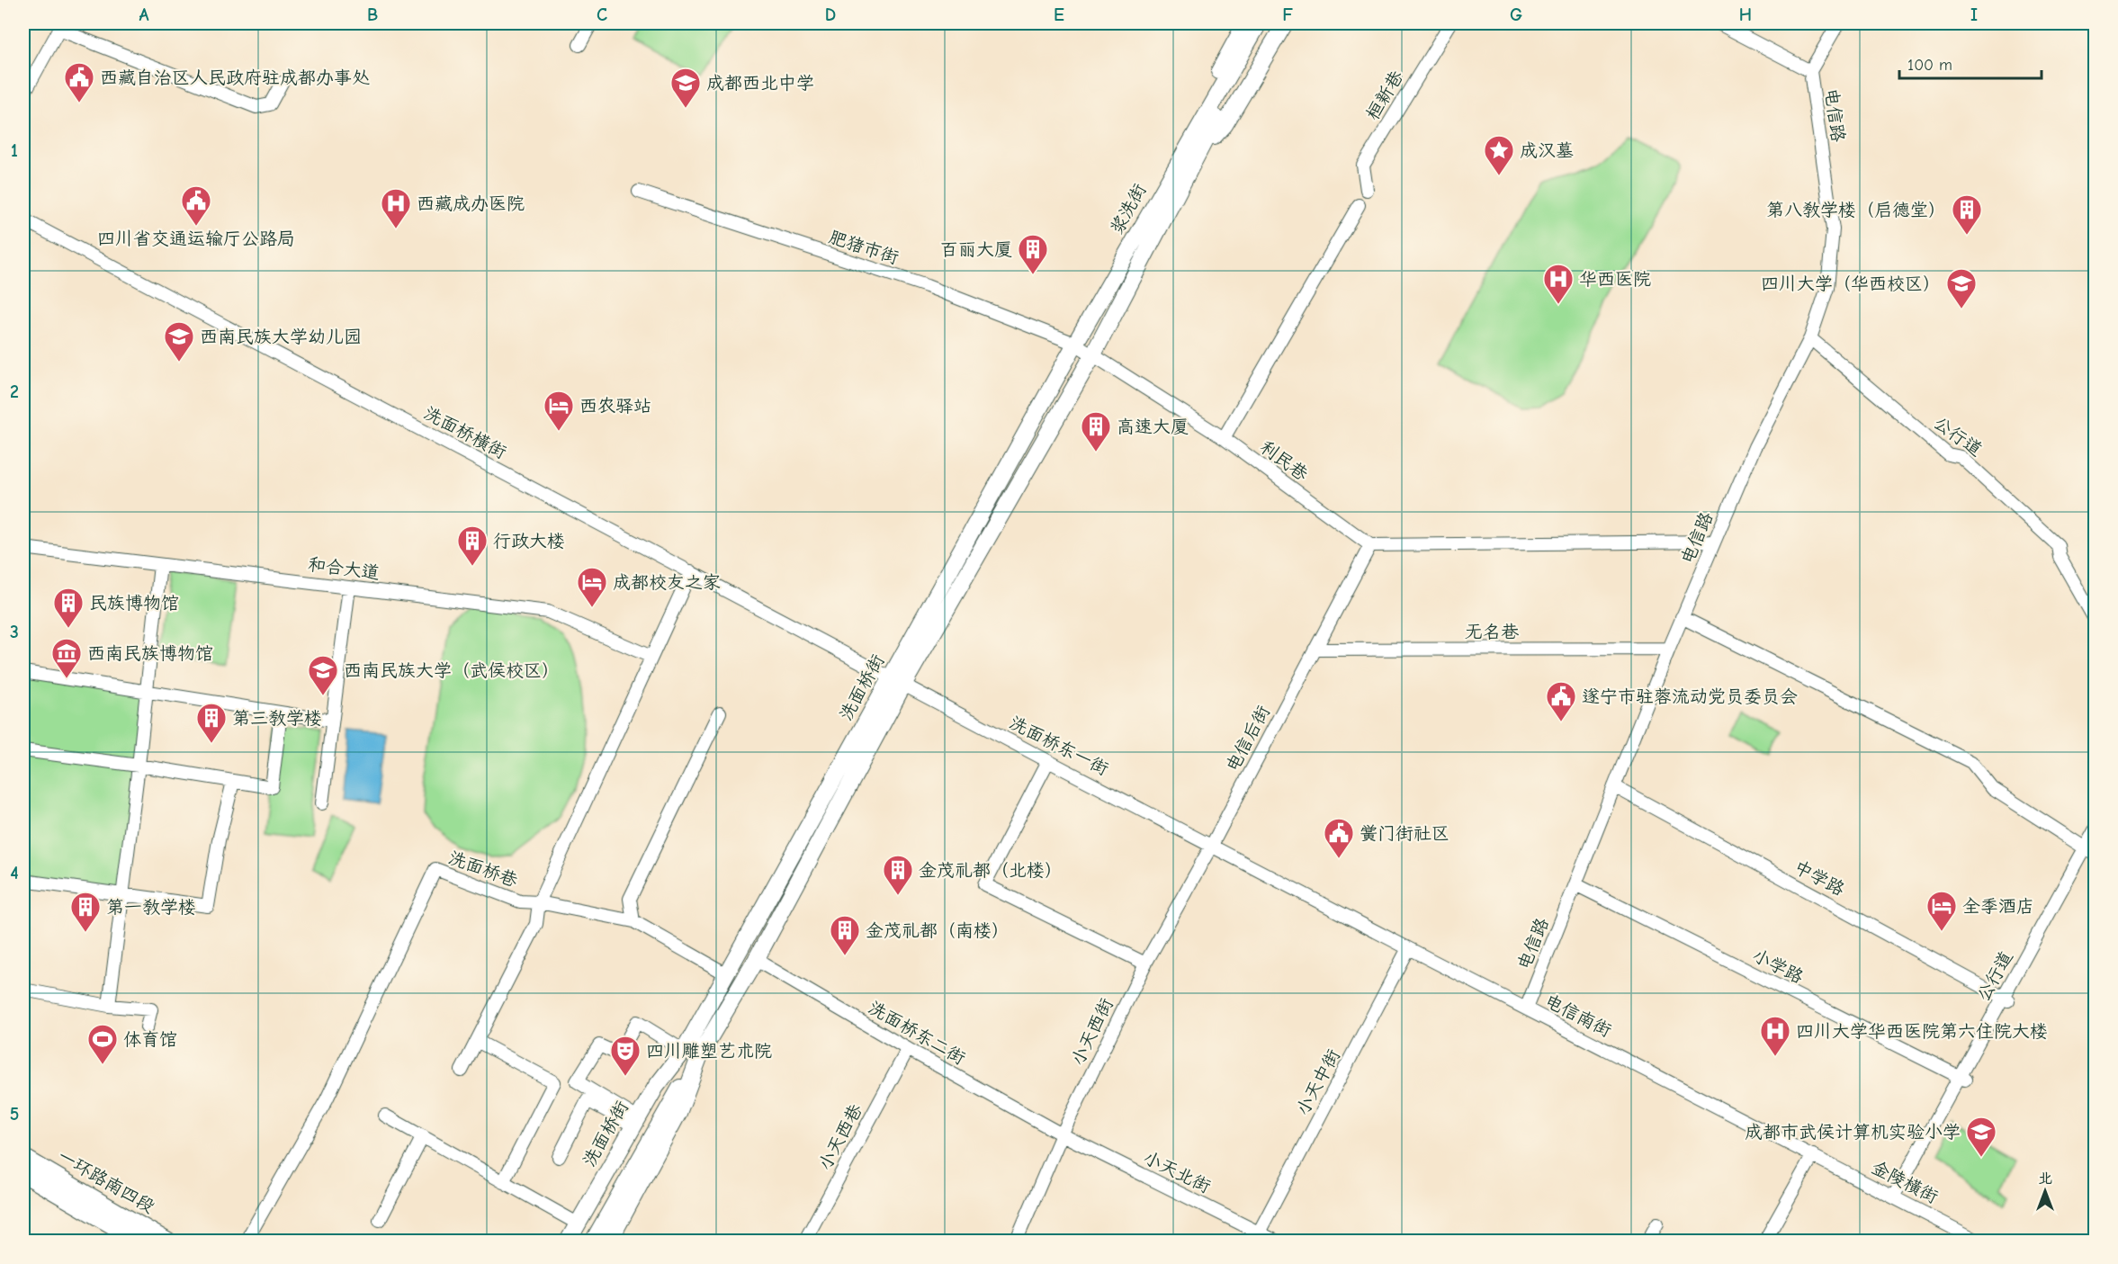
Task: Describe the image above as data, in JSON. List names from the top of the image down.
{
  "streets": {
    "main road": ["浆洗街", "洗面桥街", "一环路南四段"],
    "street": [
      "桓新巷",
      "电信路",
      "肥猪市街",
      "洗面桥横街",
      "公行道",
      "利民巷",
      "和合大道",
      "无名巷",
      "电信后街",
      "洗面桥东一街",
      "洗面桥巷",
      "中学路",
      "小学路",
      "电信南街",
      "小天西街",
      "洗面桥东二街",
      "小天中街",
      "小天西巷",
      "小天北街",
      "金陵横街"
    ]
  },
  "crossings": [
    ["电信路", "公行道"],
    ["电信路", "无名巷"],
    ["电信路", "中学路"],
    ["电信路", "小学路"],
    ["电信路", "电信南街"],
    ["浆洗街", "肥猪市街"],
    ["浆洗街", "利民巷"],
    ["浆洗街", "洗面桥街"],
    ["肥猪市街", "利民巷"],
    ["肥猪市街", "洗面桥街"],
    ["洗面桥横街", "洗面桥街"],
    ["洗面桥横街", "洗面桥东一街"],
    ["公行道", "中学路"],
    ["公行道", "小学路"],
    ["公行道", "金陵横街"],
    ["利民巷", "洗面桥街"],
    ["无名巷", "电信后街"],
    ["洗面桥街", "洗面桥东一街"],
    ["洗面桥街", "洗面桥东二街"],
    ["电信后街", "洗面桥东一街"],
    ["电信后街", "电信南街"],
    ["电信后街", "小天西街"],
    ["洗面桥东一街", "电信南街"],
    ["洗面桥东一街", "小天西街"],
    ["电信南街", "小天西街"],
    ["电信南街", "小天中街"],
    ["电信南街", "金陵横街"],
    ["小天西街", "洗面桥东二街"],
    ["小天西街", "小天北街"],
    ["洗面桥东二街", "小天西巷"],
    ["洗面桥东二街", "小天北街"],
    ["小天中街", "小天北街"]
  ],
  "places": {
    "public building": [
      "西藏自治区人民政府驻成都办事处",
      "四川省交通运输厅公路局",
      "遂宁市驻蓉流动党员委员会",
      "黉门街社区"
    ],
    "school or university": [
      "成都西北中学",
      "四川大学（华西校区）",
      "西南民族大学幼儿园",
      "西南民族大学（武侯校区）",
      "成都市武侯计算机实验小学"
    ],
    "place": ["成汉墓"],
    "hospital": ["西藏成办医院", "华西医院", "四川大学华西医院第六住院大楼"],
    "building": [
      "第八教学楼（启德堂）",
      "百丽大厦",
      "高速大厦",
      "行政大楼",
      "民族博物馆",
      "第三教学楼",
      "金茂礼都（北楼）",
      "第一教学楼",
      "金茂礼都（南楼）"
    ],
    "hotel": ["西农驿站", "成都校友之家", "全季酒店"],
    "museum": ["西南民族博物馆"],
    "sports": ["体育馆"],
    "theatre": ["四川雕塑艺术院"]
  },
  "scale_bar": "100 m",
  "north": "top",
  "grid": {
    "columns": [
      "A",
      "B",
      "C",
      "D",
      "E",
      "F",
      "G",
      "H",
      "I"
    ],
    "rows": [
      "1",
      "2",
      "3",
      "4",
      "5"
    ]
  }
}
